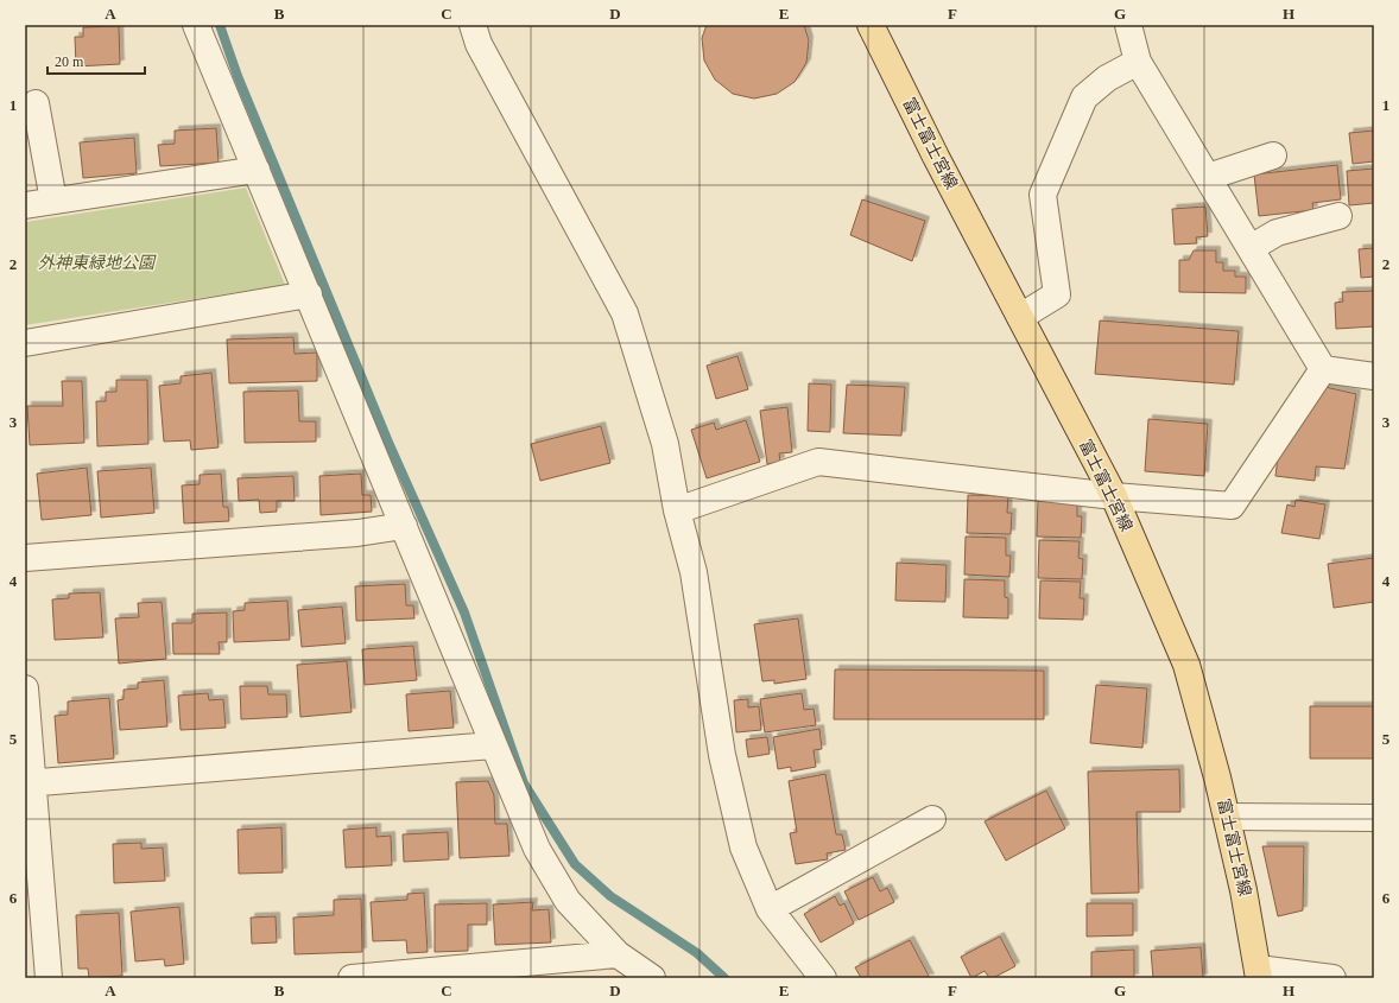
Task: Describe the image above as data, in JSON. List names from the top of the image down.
{
  "streets": {
    "main road": ["富士富士宮線"]
  },
  "parks": ["外神東緑地公園"],
  "scale_bar": "20 m",
  "grid": {
    "columns": [
      "A",
      "B",
      "C",
      "D",
      "E",
      "F",
      "G",
      "H"
    ],
    "rows": [
      "1",
      "2",
      "3",
      "4",
      "5",
      "6"
    ]
  }
}
